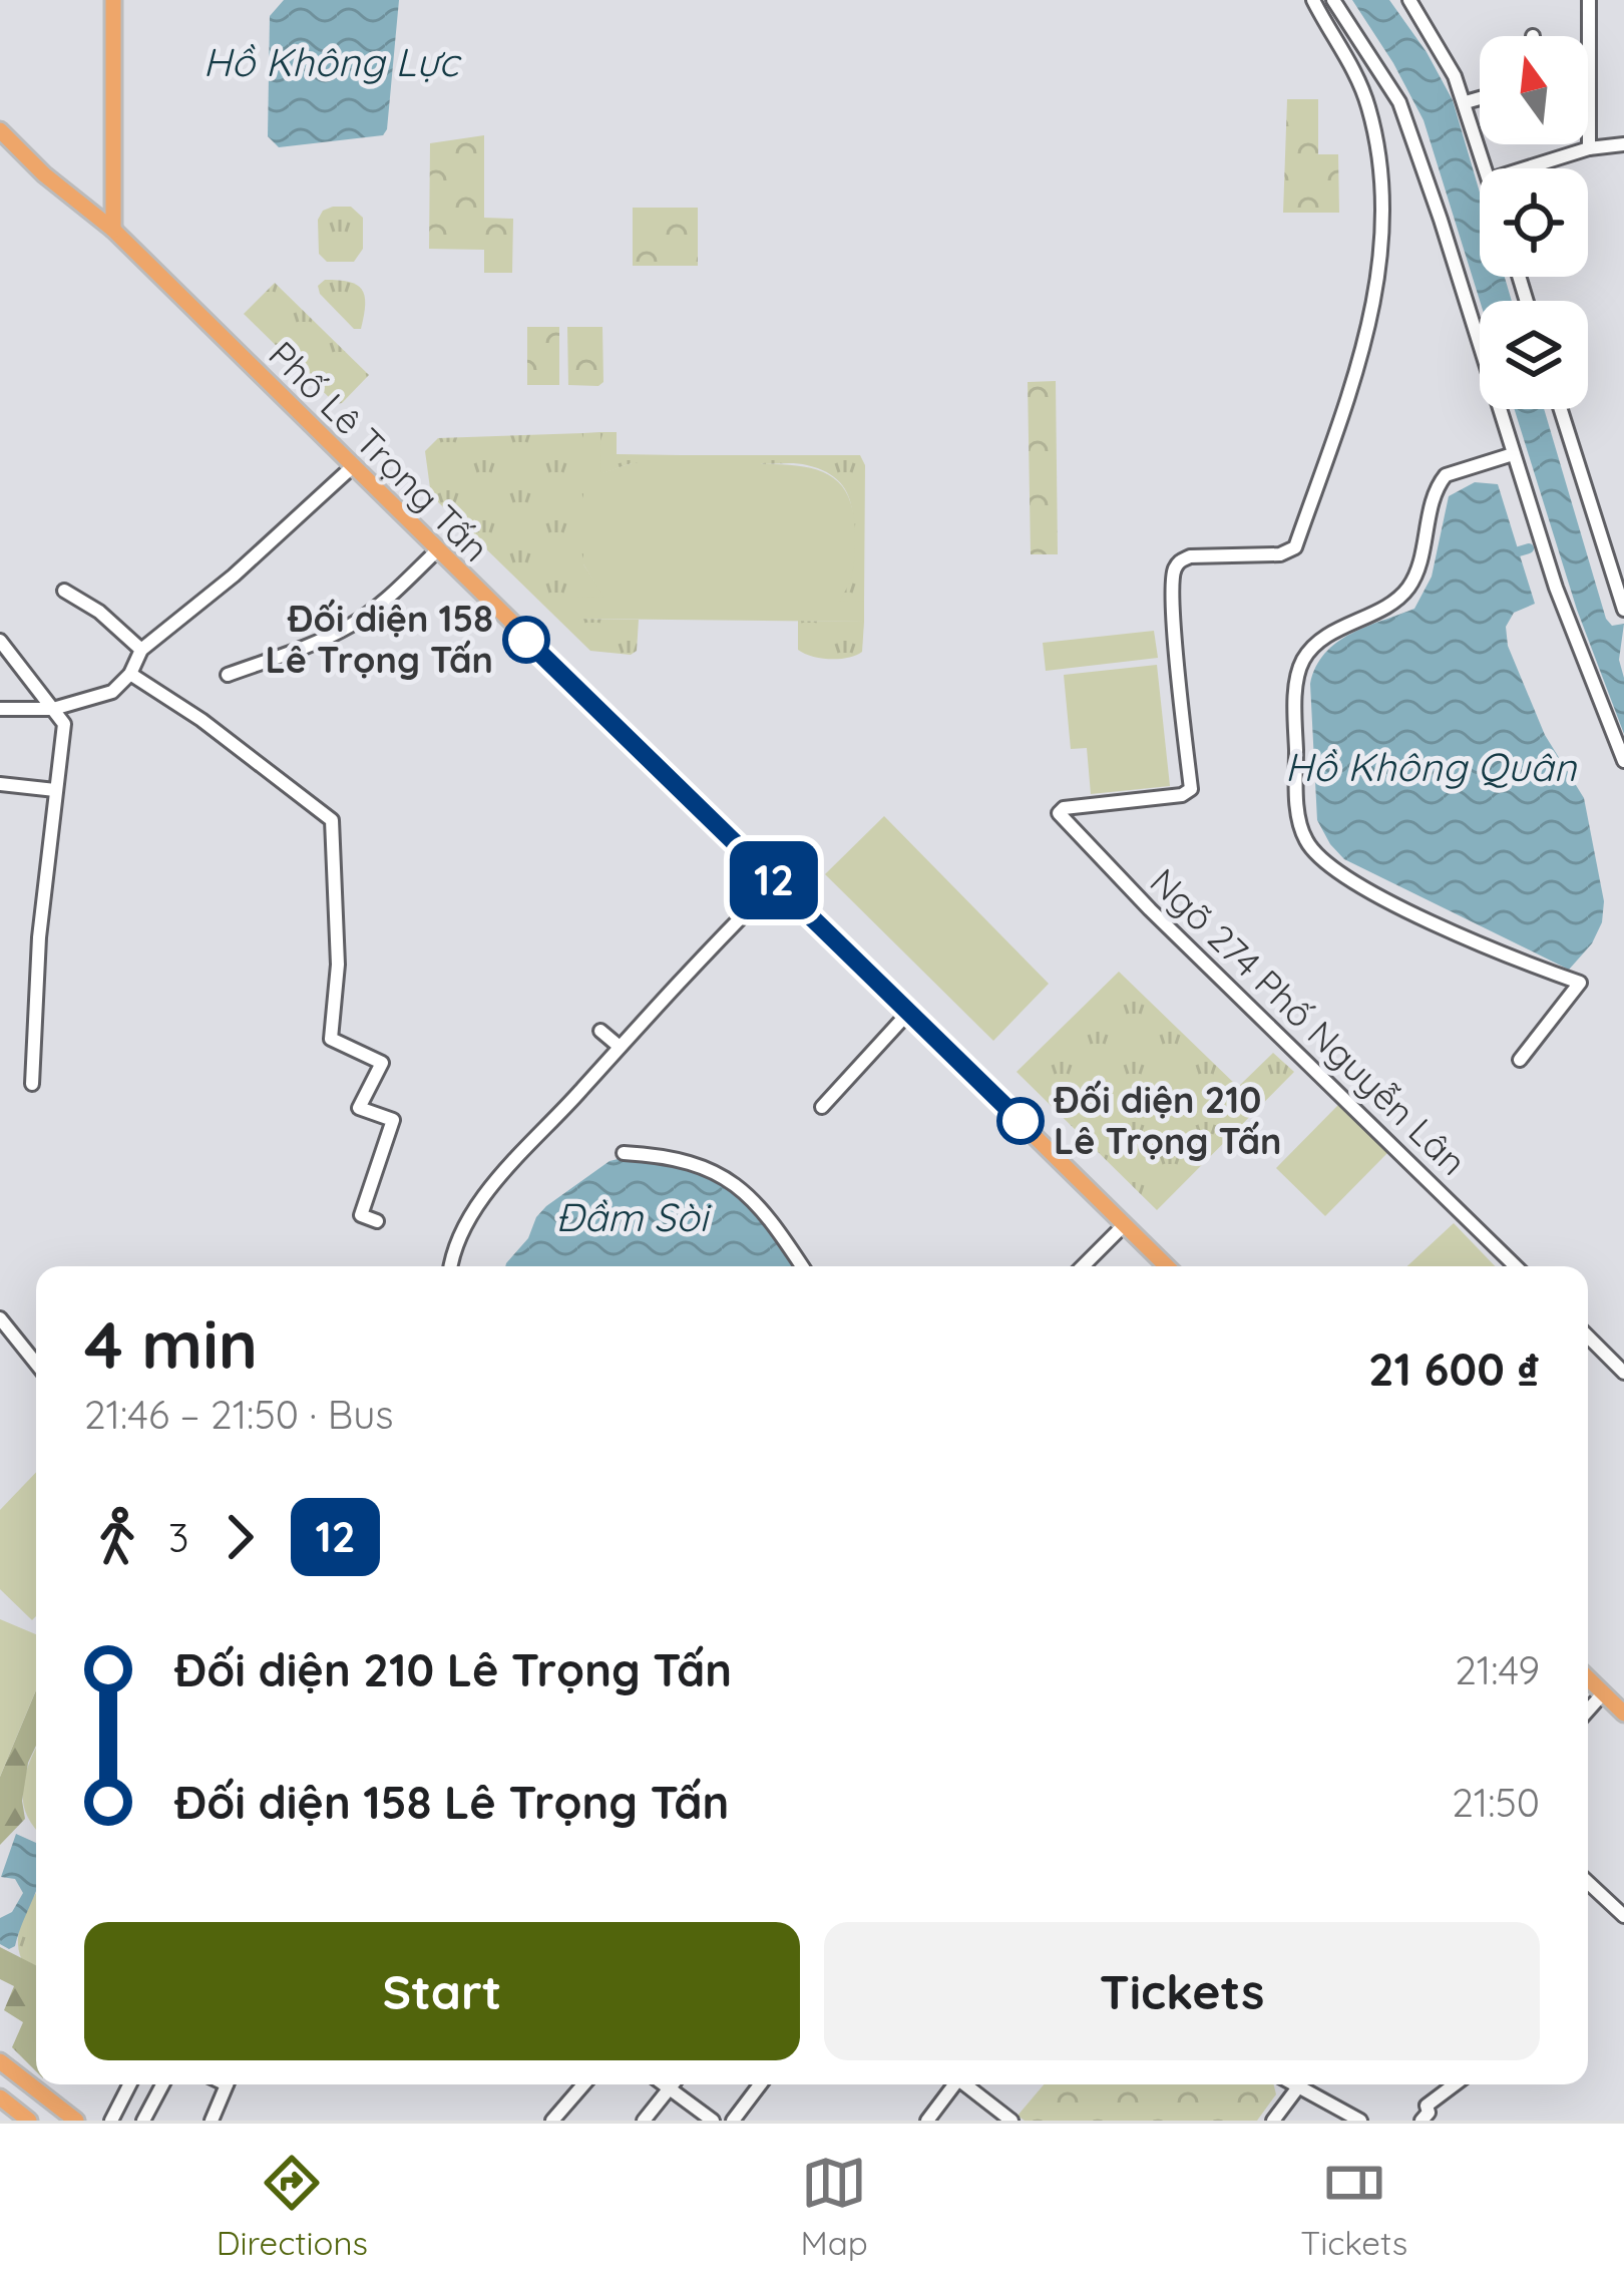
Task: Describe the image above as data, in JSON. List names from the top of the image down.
{
  "streets": {
    "main road": ["Phố Lê Trọng Tấn"],
    "street": ["Ngõ 274 Phố Nguyễn Lân"]
  },
  "water": ["Hồ Không Lực", "Hồ Không Quân", "Đầm Sòi"],
  "places": ["Đối diện 158 Lê Trọng Tấn", "Đối diện 210 Lê Trọng Tấn"],
  "lines": ["bus line 12"],
  "north": "top",
  "page": {
    "on_map": "12",
    "heading": ["4 min", "21:46 – 21:50 · Bus", "21 600 ₫"],
    "legs": ["3", "12"],
    "list": [
      {
        "name": "Đối diện 210 Lê Trọng Tấn",
        "value": "21:49"
      },
      {
        "name": "Đối diện 158 Lê Trọng Tấn",
        "value": "21:50"
      }
    ],
    "buttons": ["Start", "Tickets"],
    "tabs": ["Directions", "Map", "Tickets"]
  }
}
